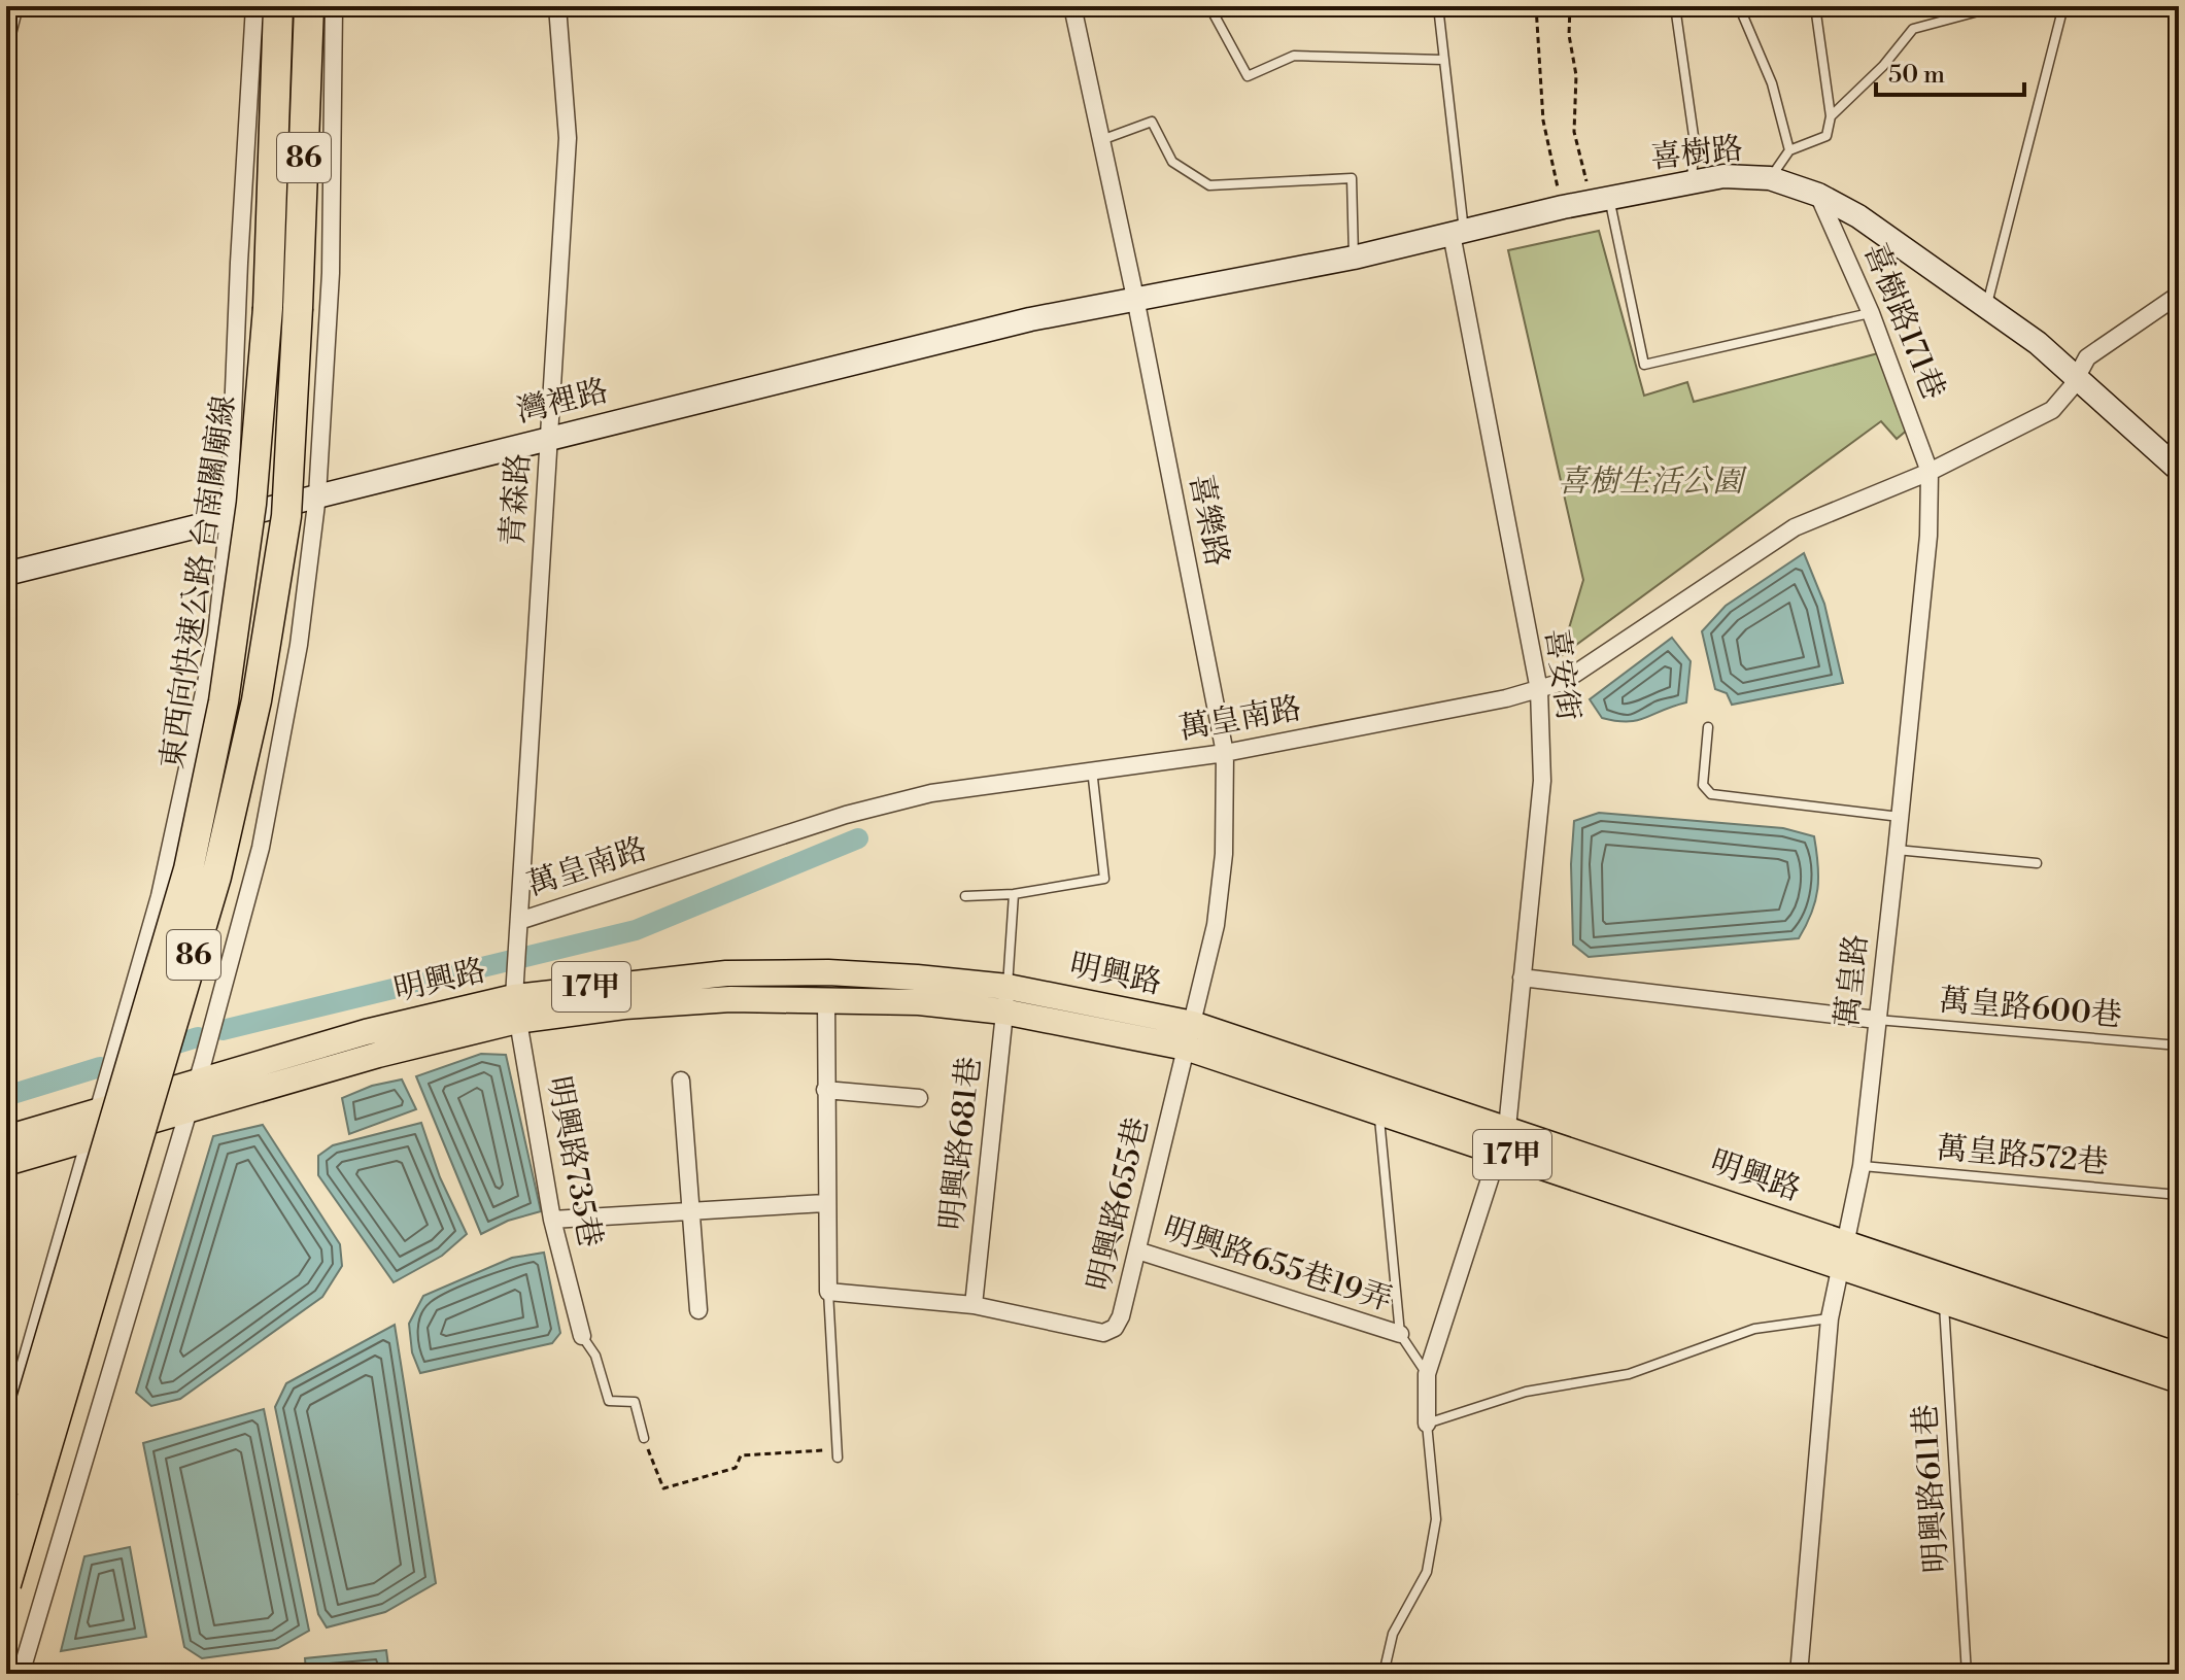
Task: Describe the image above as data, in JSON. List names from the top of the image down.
{
  "streets": {
    "highway": ["86", "東西向快速公路 台南關廟線"],
    "main road": ["明興路", "17甲"],
    "street": [
      "喜樹路",
      "喜樹路171巷",
      "灣裡路",
      "青森路",
      "喜樂路",
      "喜安街",
      "萬皇南路",
      "萬皇路",
      "明興路681巷",
      "明興路735巷",
      "明興路655巷",
      "明興路655巷19弄"
    ],
    "lane": ["萬皇路600巷", "萬皇路572巷", "明興路611巷"]
  },
  "crossings": [
    ["喜樹路", "喜樹路171巷"],
    ["喜樹路", "灣裡路"],
    ["喜樹路", "喜樂路"],
    ["喜樹路", "喜安街"],
    ["喜樹路171巷", "萬皇南路"],
    ["喜樹路171巷", "萬皇路"],
    ["灣裡路", "青森路"],
    ["灣裡路", "喜樂路"],
    ["青森路", "萬皇南路"],
    ["青森路", "明興路"],
    ["青森路", "明興路735巷"],
    ["喜樂路", "萬皇南路"],
    ["喜樂路", "明興路"],
    ["喜樂路", "明興路655巷"],
    ["喜安街", "萬皇南路"],
    ["喜安街", "明興路"],
    ["萬皇南路", "萬皇路"],
    ["明興路", "萬皇路"],
    ["明興路", "明興路681巷"],
    ["明興路", "明興路735巷"],
    ["明興路", "明興路655巷"],
    ["明興路", "明興路611巷"],
    ["萬皇路", "萬皇路600巷"],
    ["萬皇路", "萬皇路572巷"],
    ["明興路681巷", "明興路655巷"],
    ["明興路655巷", "明興路655巷19弄"]
  ],
  "parks": ["喜樹生活公園"],
  "scale_bar": "50 m"
}
